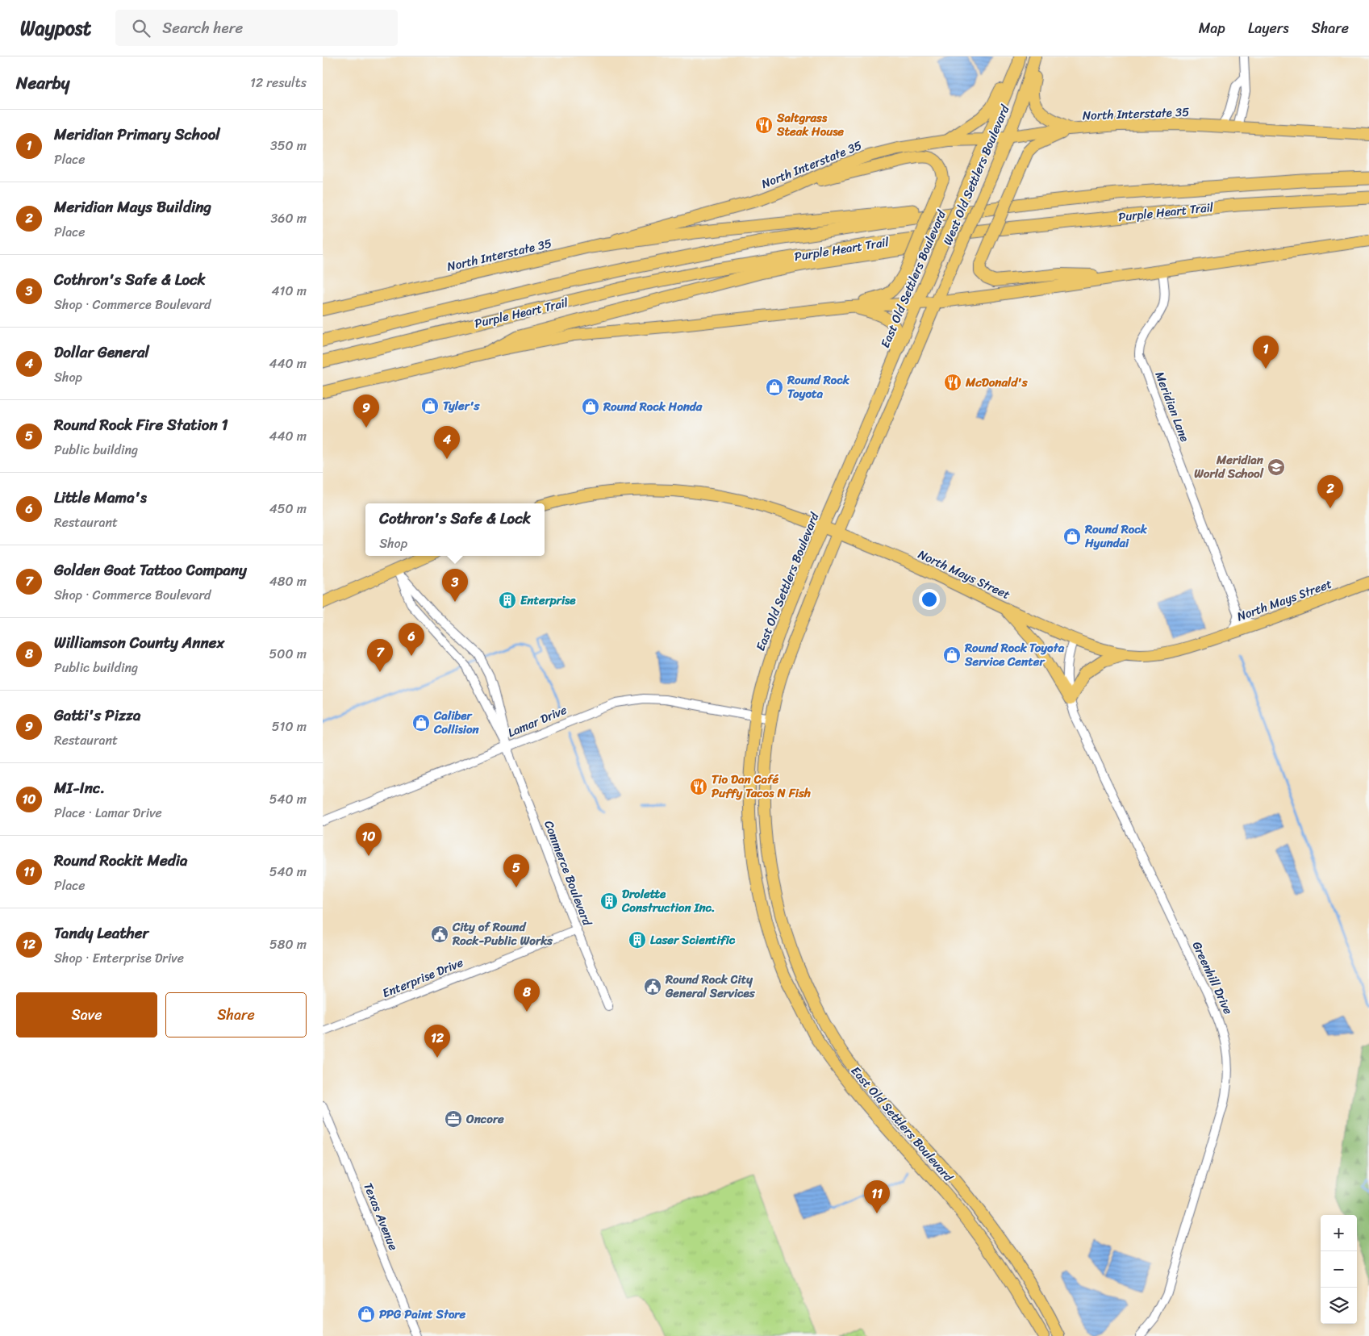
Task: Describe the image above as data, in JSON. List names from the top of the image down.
{
  "streets": {
    "highway": ["Purple Heart Trail"],
    "main road": [
      "North Interstate 35",
      "West Old Settlers Boulevard",
      "East Old Settlers Boulevard",
      "North Mays Street"
    ],
    "street": [
      "Meridian Lane",
      "Lamar Drive",
      "Commerce Boulevard",
      "Enterprise Drive",
      "Greenhill Drive",
      "Texas Avenue"
    ]
  },
  "crossings": [
    ["North Interstate 35", "West Old Settlers Boulevard"],
    ["North Interstate 35", "East Old Settlers Boulevard"],
    ["West Old Settlers Boulevard", "East Old Settlers Boulevard"],
    ["East Old Settlers Boulevard", "North Mays Street"],
    ["East Old Settlers Boulevard", "Lamar Drive"],
    ["Meridian Lane", "North Mays Street"],
    ["North Mays Street", "Greenhill Drive"],
    ["Lamar Drive", "Commerce Boulevard"],
    ["Commerce Boulevard", "Enterprise Drive"]
  ],
  "places": {
    "restaurant": ["Saltgrass Steak House", "McDonald's", "Tio Dan Café Puffy Tacos N Fish"],
    "shop": [
      "Round Rock Toyota",
      "Tyler's",
      "Round Rock Honda",
      "Round Rock Hyundai",
      "Round Rock Toyota Service Center",
      "Caliber Collision",
      "PPG Paint Store"
    ],
    "school or university": ["Meridian World School"],
    "building": ["Enterprise", "Drolette Construction Inc.", "Laser Scientific"],
    "public building": ["City of Round Rock-Public Works", "Round Rock City General Services"],
    "office": ["Oncore"]
  },
  "page": {
    "header": "Waypost",
    "search": "Search here",
    "nav": ["Map", "Layers", "Share"],
    "heading": ["Nearby", "12 results"],
    "list": [
      {
        "mark": "1",
        "name": "Meridian Primary School",
        "note": "Place",
        "value": "350 m"
      },
      {
        "mark": "2",
        "name": "Meridian Mays Building",
        "note": "Place",
        "value": "360 m"
      },
      {
        "mark": "3",
        "name": "Cothron's Safe & Lock",
        "note": "Shop · Commerce Boulevard",
        "value": "410 m"
      },
      {
        "mark": "4",
        "name": "Dollar General",
        "note": "Shop",
        "value": "440 m"
      },
      {
        "mark": "5",
        "name": "Round Rock Fire Station 1",
        "note": "Public building",
        "value": "440 m"
      },
      {
        "mark": "6",
        "name": "Little Mama's",
        "note": "Restaurant",
        "value": "450 m"
      },
      {
        "mark": "7",
        "name": "Golden Goat Tattoo Company",
        "note": "Shop · Commerce Boulevard",
        "value": "480 m"
      },
      {
        "mark": "8",
        "name": "Williamson County Annex",
        "note": "Public building",
        "value": "500 m"
      },
      {
        "mark": "9",
        "name": "Gatti's Pizza",
        "note": "Restaurant",
        "value": "510 m"
      },
      {
        "mark": "10",
        "name": "MI-Inc.",
        "note": "Place · Lamar Drive",
        "value": "540 m"
      },
      {
        "mark": "11",
        "name": "Round Rockit Media",
        "note": "Place",
        "value": "540 m"
      },
      {
        "mark": "12",
        "name": "Tandy Leather",
        "note": "Shop · Enterprise Drive",
        "value": "580 m"
      }
    ],
    "pins": [
      "1",
      "9",
      "4",
      "2",
      "3",
      "6",
      "7",
      "10",
      "5",
      "8",
      "12",
      "11"
    ],
    "popup": ["Cothron's Safe & Lock", "Shop"],
    "buttons": ["Save", "Share"],
    "map_buttons": ["+", "−"]
  }
}
